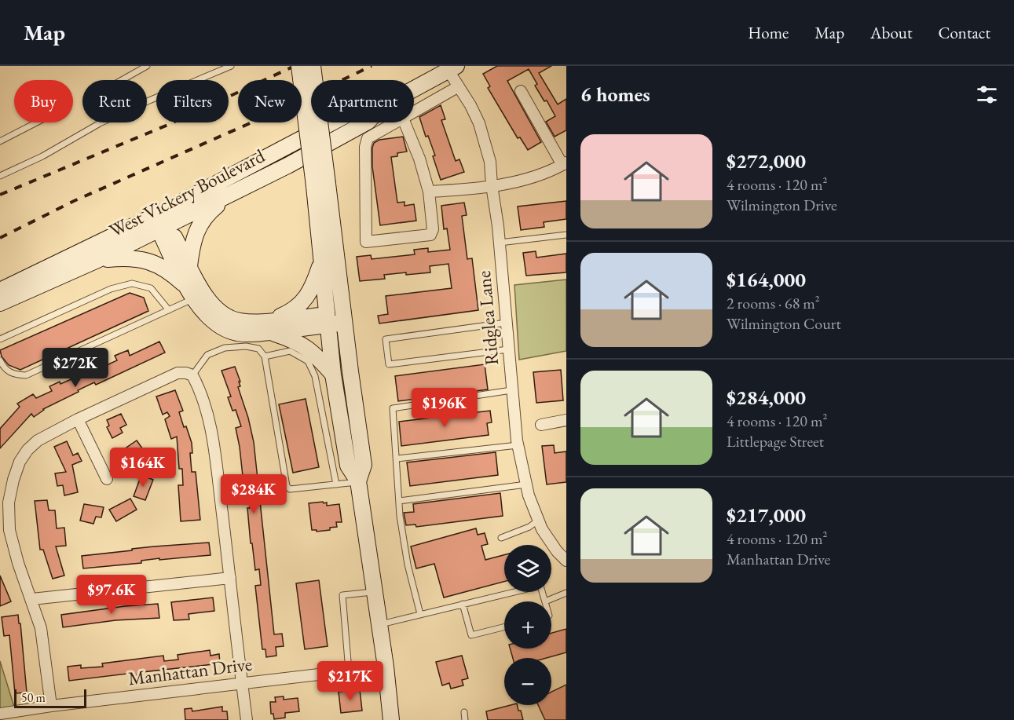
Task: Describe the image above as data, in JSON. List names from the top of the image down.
{
  "streets": {
    "main road": ["West Vickery Boulevard"],
    "street": ["Ridglea Lane", "Manhattan Drive"]
  },
  "crossings": [
    ["West Vickery Boulevard", "Ridglea Lane"]
  ],
  "scale_bar": "50 m",
  "page": {
    "header": "Map",
    "nav": [
      "Home",
      "Map",
      "About",
      "Contact"
    ],
    "heading": "6 homes",
    "chip": [
      "Buy",
      "Rent",
      "Filters",
      "New",
      "Apartment"
    ],
    "list": [
      {
        "name": "$272,000",
        "note": "4 rooms · 120 m² · Wilmington Drive"
      },
      {
        "name": "$164,000",
        "note": "2 rooms · 68 m² · Wilmington Court"
      },
      {
        "name": "$284,000",
        "note": "4 rooms · 120 m² · Littlepage Street"
      },
      {
        "name": "$217,000",
        "note": "4 rooms · 120 m² · Manhattan Drive"
      }
    ],
    "price": [
      "$272K",
      "$196K",
      "$164K",
      "$284K",
      "$97.6K",
      "$217K"
    ],
    "map_buttons": ["+", "−"],
    "scale": "50 m"
  }
}
